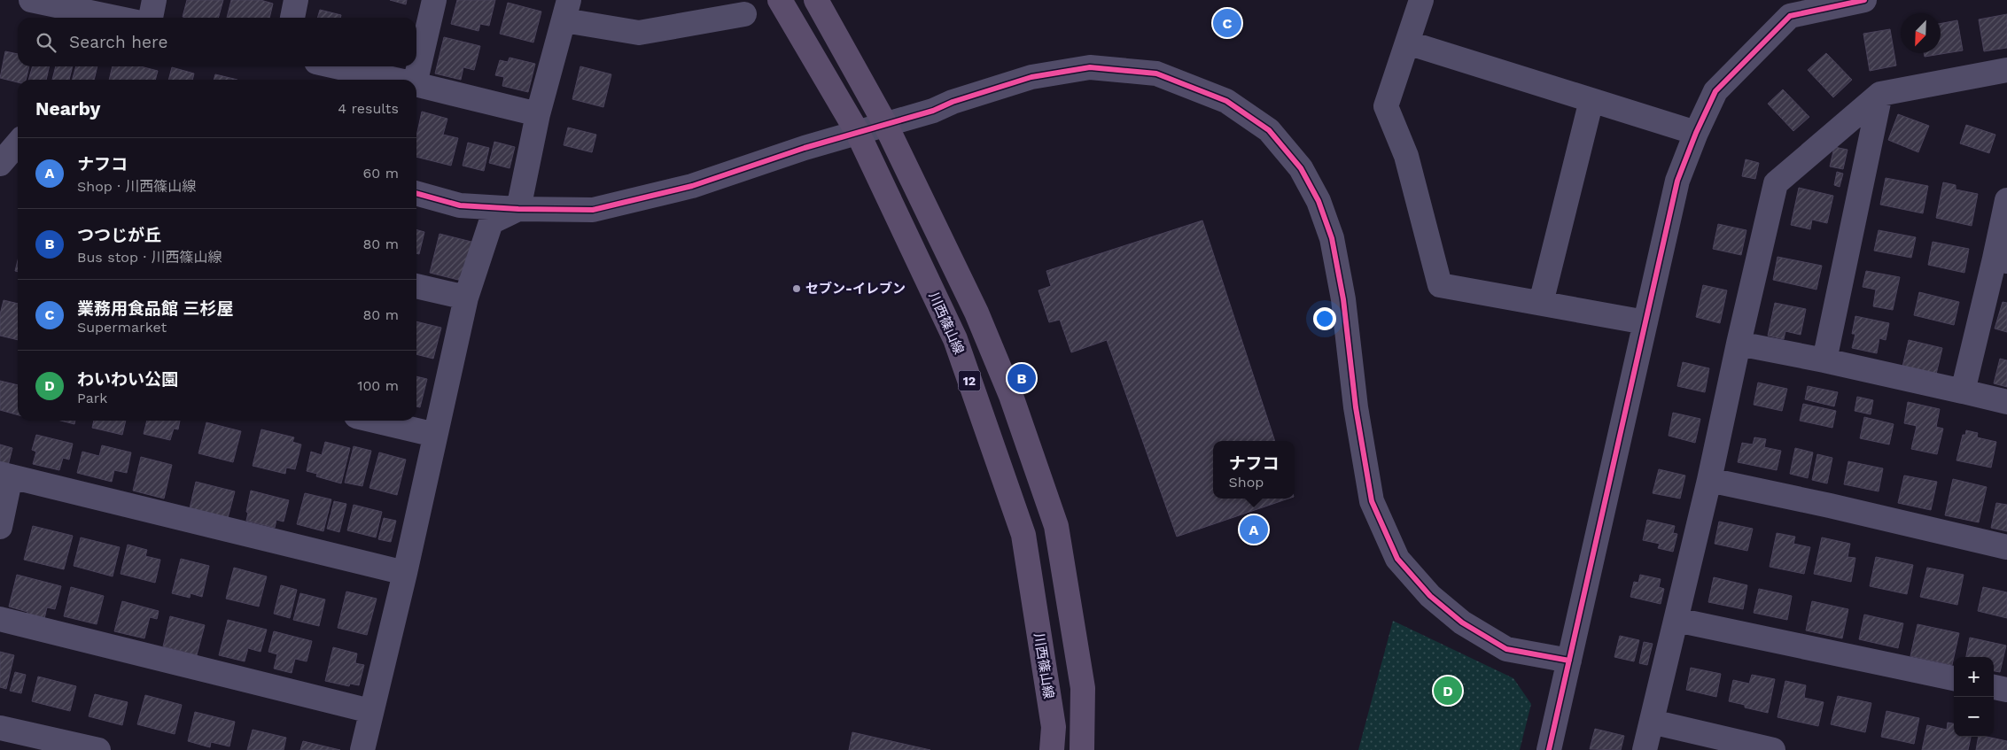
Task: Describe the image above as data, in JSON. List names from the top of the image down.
{
  "streets": {
    "main road": ["川西篠山線", "12"]
  },
  "places": ["セブン-イレブン"],
  "north": "bottom left",
  "page": {
    "pins": [
      "C",
      "B",
      "A",
      "D"
    ],
    "search": "Search here",
    "heading": ["Nearby", "4 results"],
    "list": [
      {
        "mark": "A",
        "name": "ナフコ",
        "note": "Shop · 川西篠山線",
        "value": "60 m"
      },
      {
        "mark": "B",
        "name": "つつじが丘",
        "note": "Bus stop · 川西篠山線",
        "value": "80 m"
      },
      {
        "mark": "C",
        "name": "業務用食品館 三杉屋",
        "note": "Supermarket",
        "value": "80 m"
      },
      {
        "mark": "D",
        "name": "わいわい公園",
        "note": "Park",
        "value": "100 m"
      }
    ],
    "popup": ["ナフコ", "Shop"],
    "map_buttons": ["+", "−"]
  }
}
